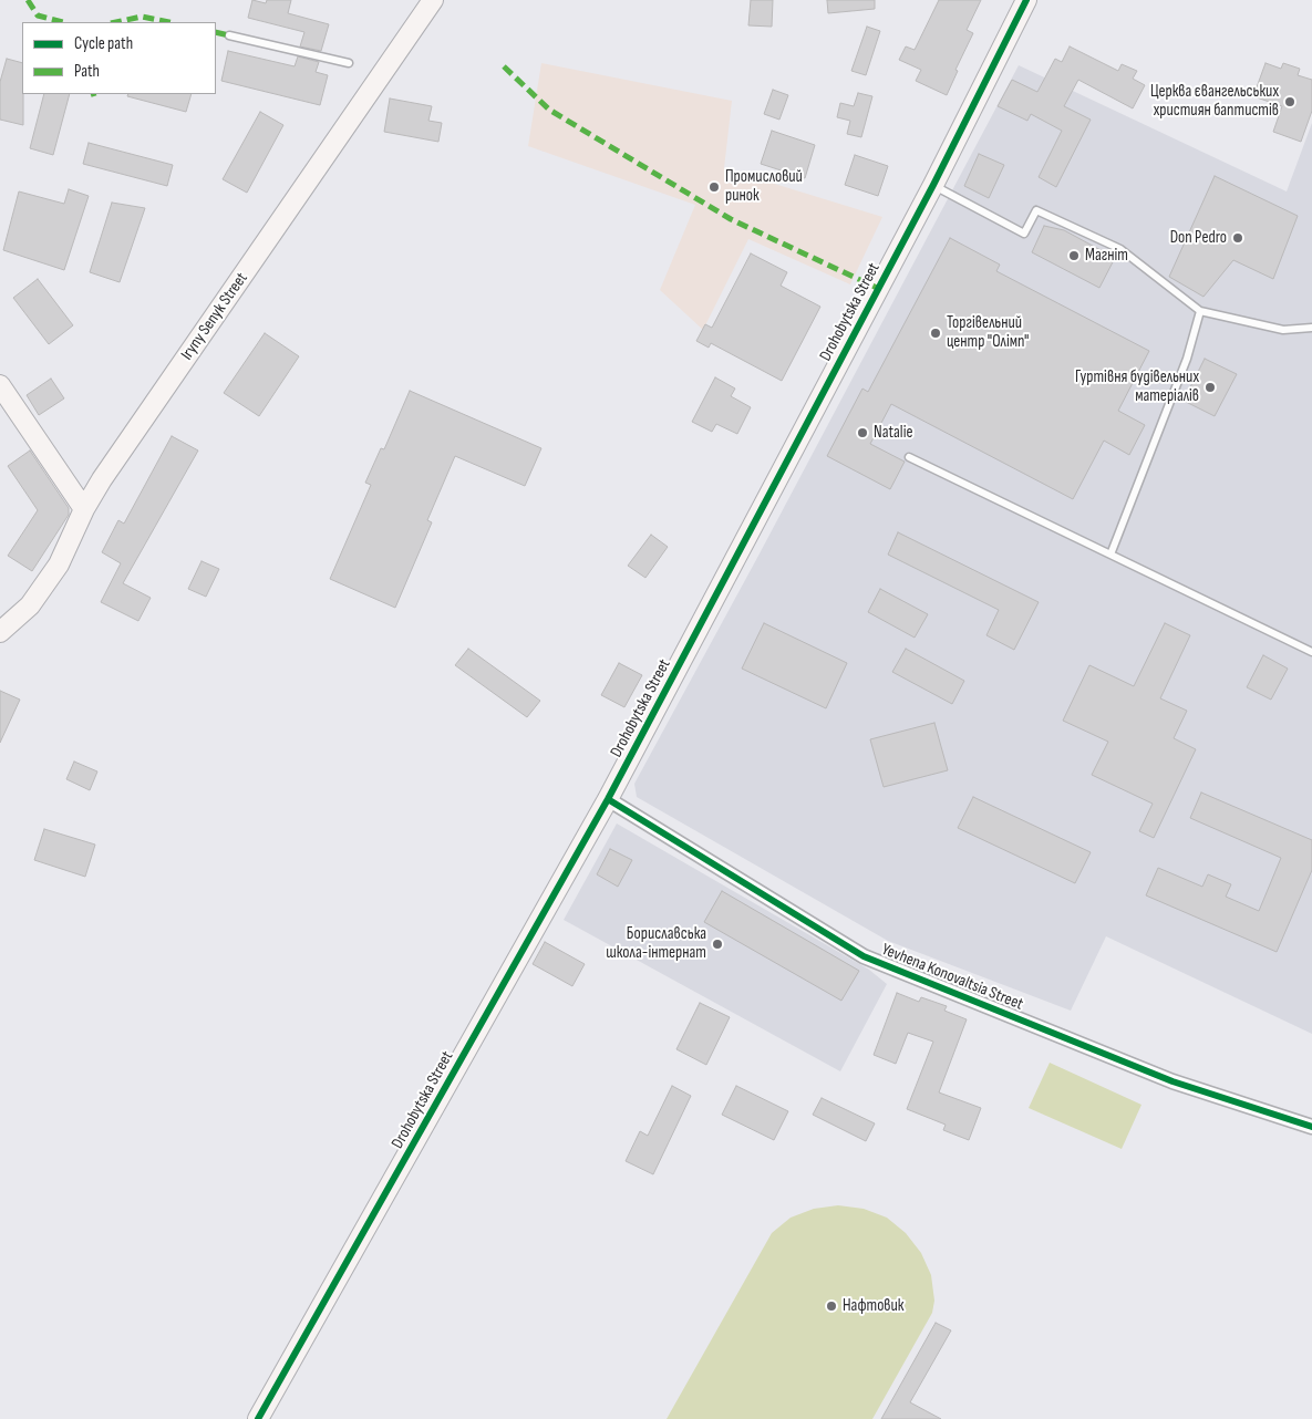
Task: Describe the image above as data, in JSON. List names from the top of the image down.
{
  "streets": {
    "main road": ["Drohobytska Street", "Iryny Senyk Street"],
    "street": ["Yevhena Konovaltsia Street"]
  },
  "crossings": [
    ["Drohobytska Street", "Yevhena Konovaltsia Street"]
  ],
  "places": [
    "Церква євангельських християн баптистів",
    "Промисловий ринок",
    "Don Pedro",
    "Магніт",
    "Торгівельний центр \"Олімп\"",
    "Гуртівня будівельних матеріалів",
    "Natalie",
    "Бориславська школа-інтернат",
    "Нафтовик"
  ],
  "legend": ["Cycle path", "Path"]
}
